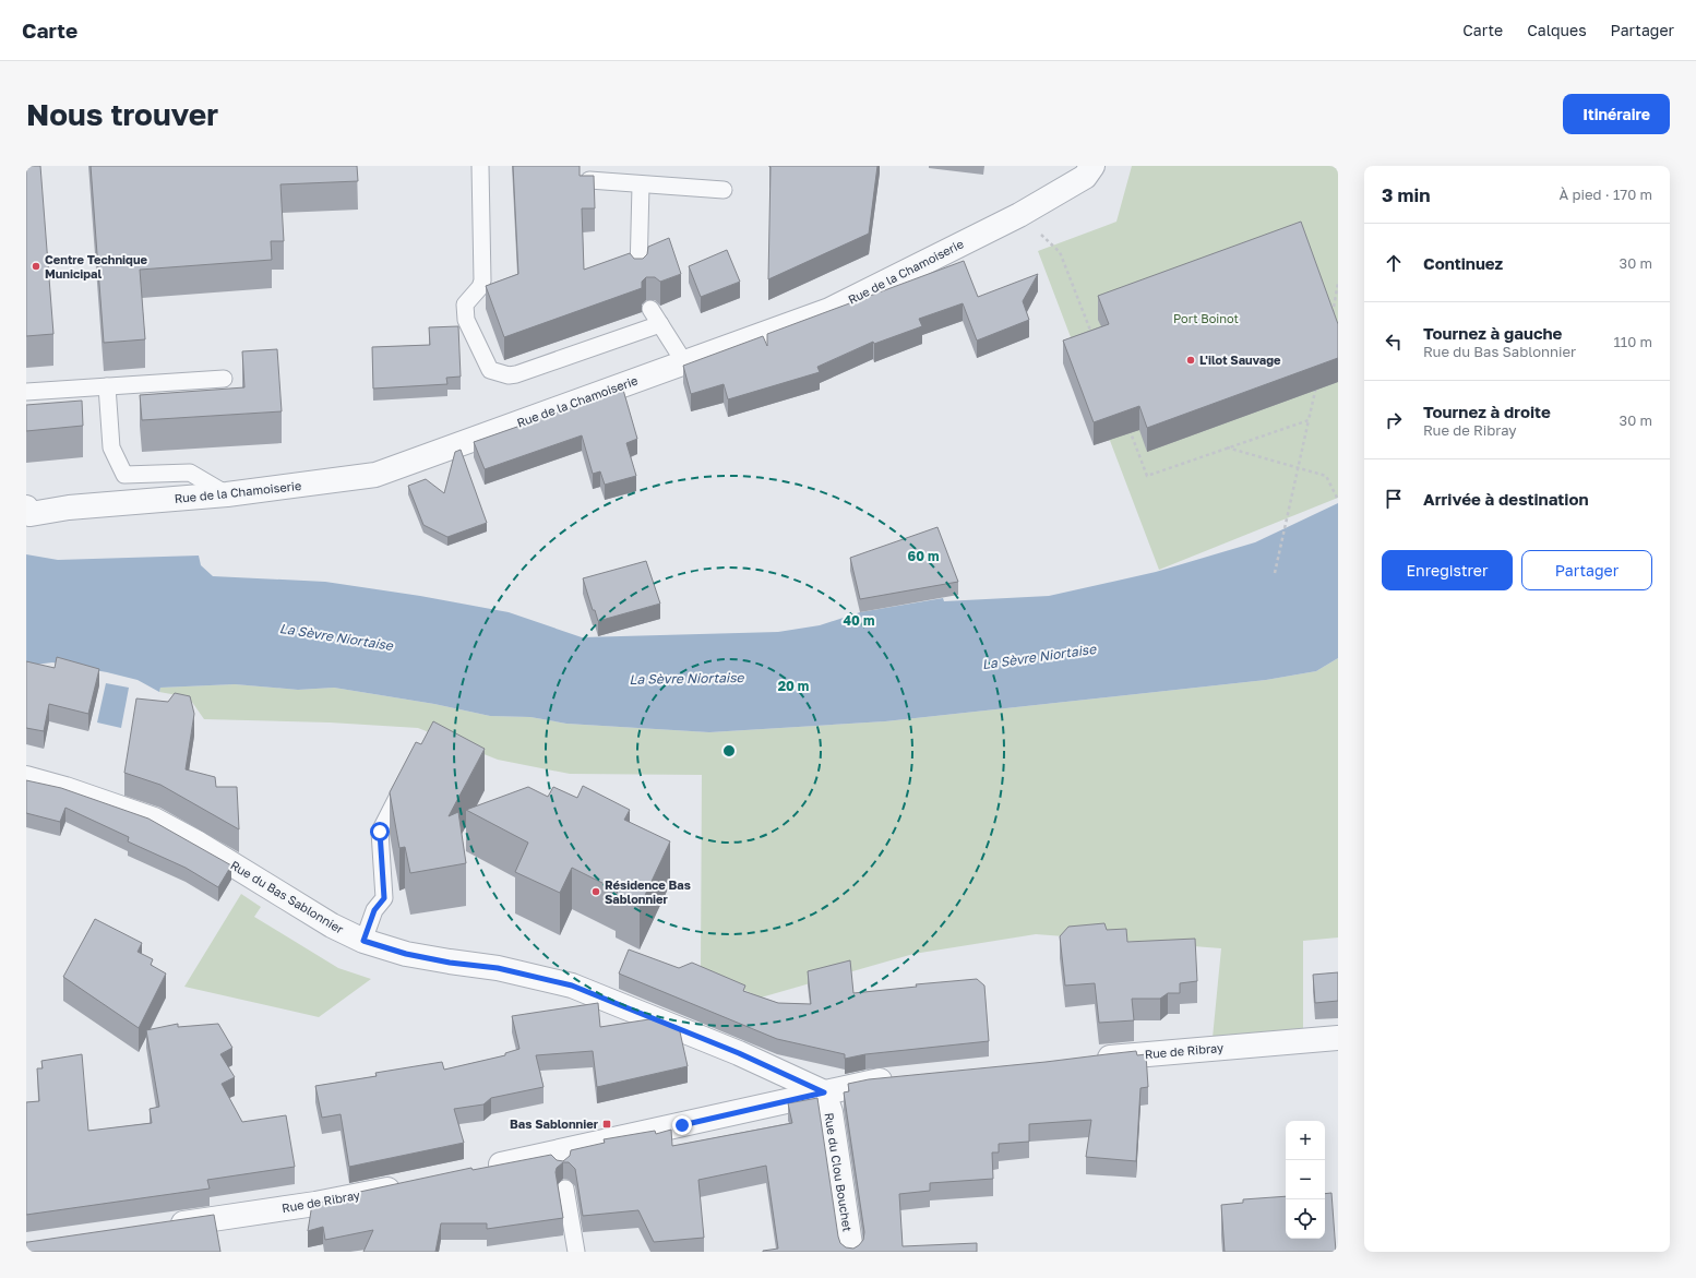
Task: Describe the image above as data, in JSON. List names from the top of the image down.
{
  "streets": {
    "street": [
      "Rue de la Chamoiserie",
      "Rue du Bas Sablonnier",
      "Rue de Ribray",
      "Rue du Clou Bouchet"
    ]
  },
  "crossings": [
    ["Rue du Bas Sablonnier", "Rue du Clou Bouchet"]
  ],
  "water": ["La Sèvre Niortaise"],
  "parks": ["Port Boinot"],
  "places": {
    "other": ["Centre Technique Municipal", "L'ilot Sauvage", "Résidence Bas Sablonnier"],
    "transit": ["Bas Sablonnier"]
  },
  "page": {
    "header": "Carte",
    "nav": ["Carte", "Calques", "Partager"],
    "buttons": [
      "Itinéraire",
      ["Enregistrer", "Partager"]
    ],
    "title": "Nous trouver",
    "heading": ["3 min", "À pied · 170 m"],
    "list": [
      ["Continuez", "30 m"],
      ["Tournez à gauche", "Rue du Bas Sablonnier", "110 m"],
      ["Tournez à droite", "Rue de Ribray", "30 m"],
      "Arrivée à destination"
    ],
    "map_buttons": ["+", "−"]
  },
  "rings": ["60 m", "40 m", "20 m"]
}
